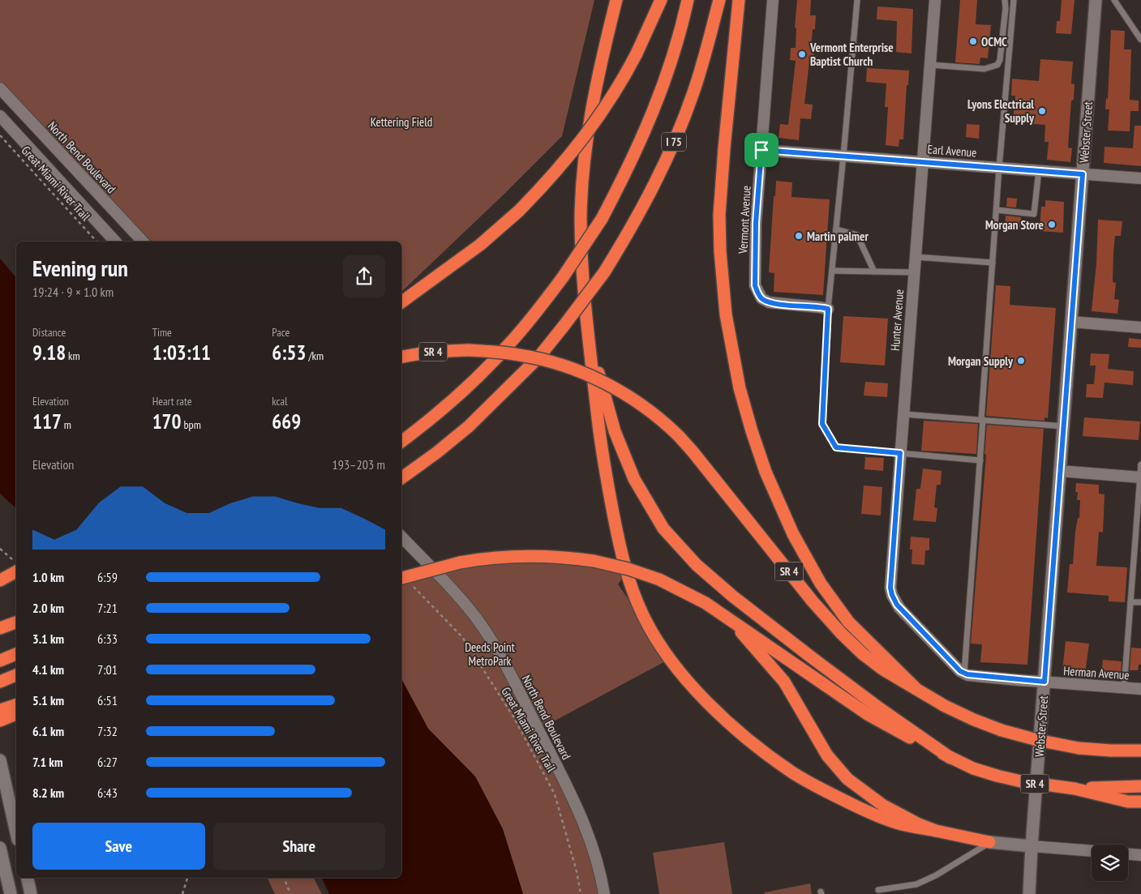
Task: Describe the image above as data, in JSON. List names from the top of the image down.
{
  "streets": {
    "highway": ["I 75", "SR 4"],
    "street": [
      "Webster Street",
      "Earl Avenue",
      "North Bend Boulevard",
      "Vermont Avenue",
      "Hunter Avenue",
      "Herman Avenue"
    ],
    "path": ["Great Miami River Trail"]
  },
  "crossings": [
    ["Webster Street", "Earl Avenue"],
    ["Webster Street", "Herman Avenue"],
    ["Earl Avenue", "Vermont Avenue"],
    ["Earl Avenue", "Hunter Avenue"],
    ["Hunter Avenue", "Herman Avenue"]
  ],
  "parks": ["Kettering Field", "Deeds Point MetroPark"],
  "places": [
    "OCMC",
    "Vermont Enterprise Baptist Church",
    "Lyons Electrical Supply",
    "Morgan Store",
    "Martin palmer",
    "Morgan Supply"
  ],
  "page": {
    "heading": ["Evening run", "19:24 · 9 × 1.0 km"],
    "stats": [
      ["Distance", "9.18 km"],
      ["Time", "1:03:11"],
      ["Pace", "6:53 /km"],
      ["Elevation", "117 m"],
      ["Heart rate", "170 bpm"],
      ["kcal", "669"]
    ],
    "chart": ["Elevation", "193–203 m"],
    "list": [
      {
        "name": "1.0 km",
        "note": "6:59"
      },
      {
        "name": "2.0 km",
        "note": "7:21"
      },
      {
        "name": "3.1 km",
        "note": "6:33"
      },
      {
        "name": "4.1 km",
        "note": "7:01"
      },
      {
        "name": "5.1 km",
        "note": "6:51"
      },
      {
        "name": "6.1 km",
        "note": "7:32"
      },
      {
        "name": "7.1 km",
        "note": "6:27"
      },
      {
        "name": "8.2 km",
        "note": "6:43"
      }
    ],
    "buttons": ["Save", "Share"]
  }
}
